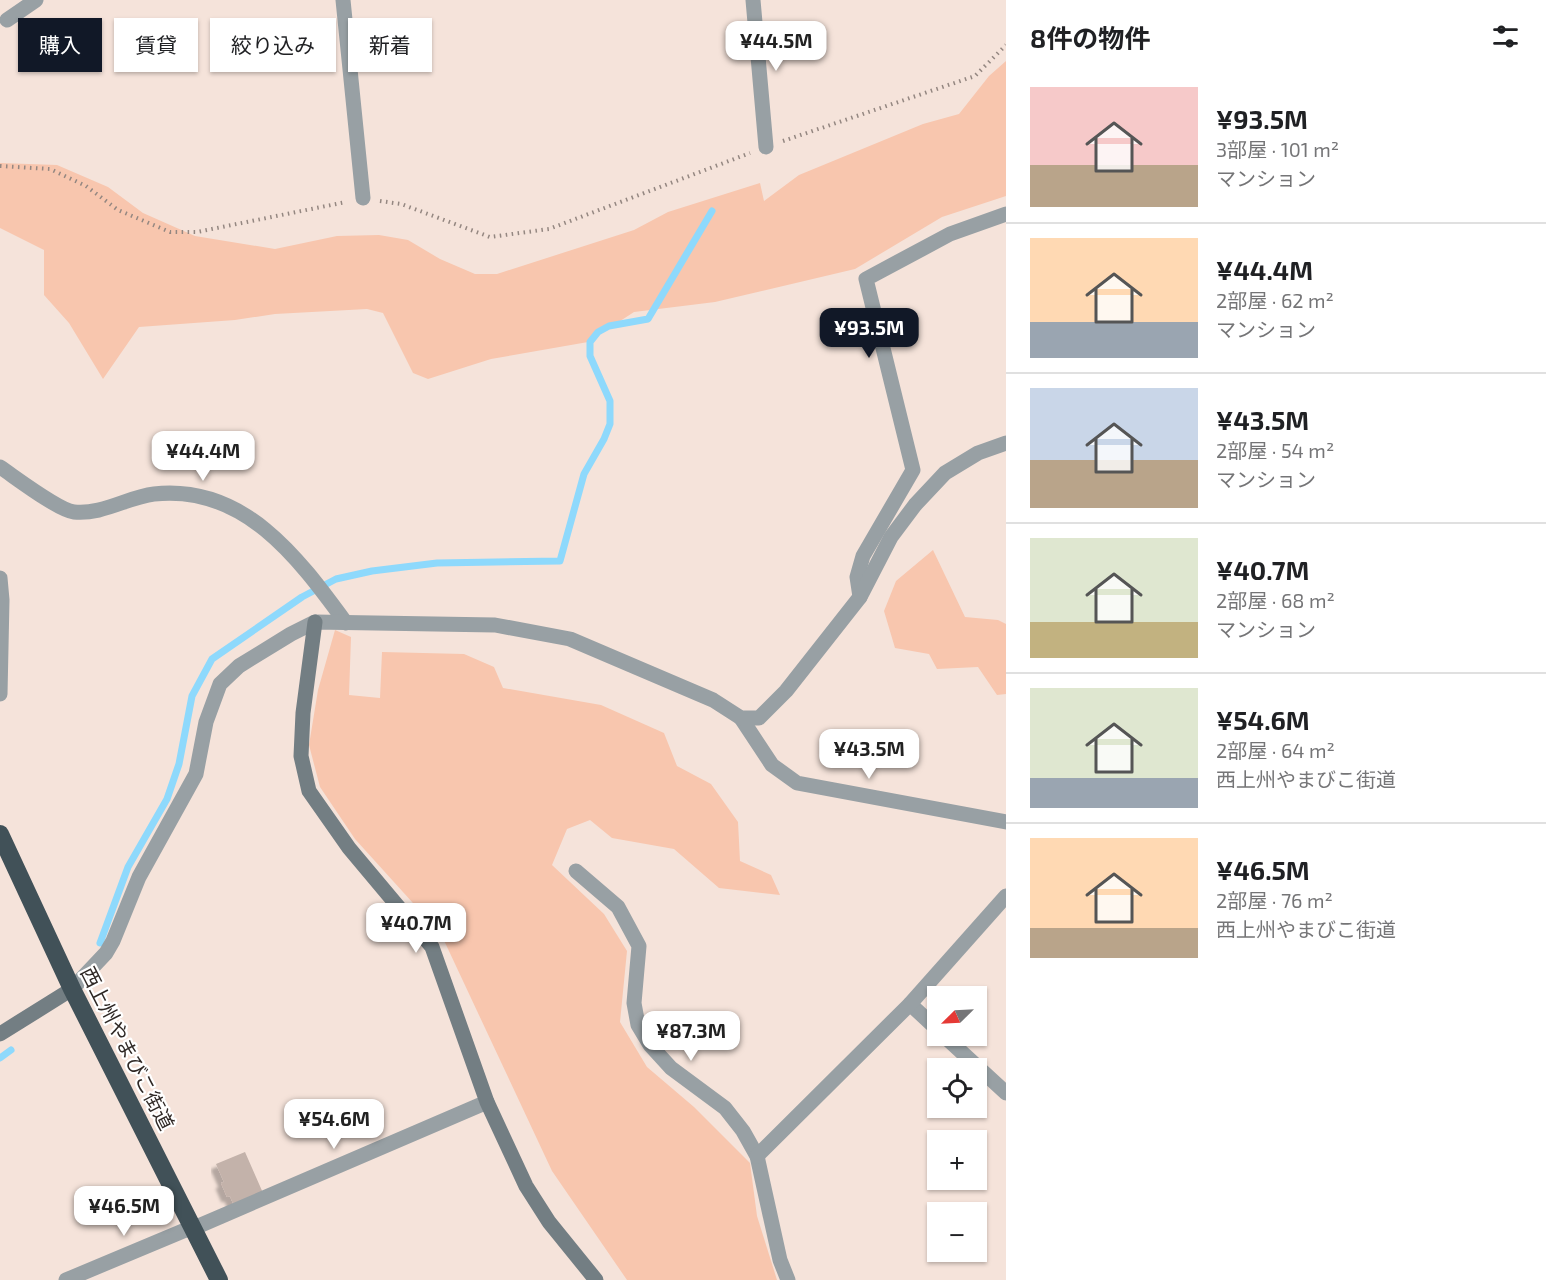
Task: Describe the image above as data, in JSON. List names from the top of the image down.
{
  "streets": {
    "highway": ["西上州やまびこ街道"]
  },
  "north": "bottom left",
  "page": {
    "heading": "8件の物件",
    "chip": [
      "購入",
      "賃貸",
      "絞り込み",
      "新着"
    ],
    "price": [
      "¥44.5M",
      "¥93.5M",
      "¥44.4M",
      "¥43.5M",
      "¥40.7M",
      "¥87.3M",
      "¥54.6M",
      "¥46.5M"
    ],
    "list": [
      {
        "name": "¥93.5M",
        "note": "3部屋 · 101 m² · マンション"
      },
      {
        "name": "¥44.4M",
        "note": "2部屋 · 62 m² · マンション"
      },
      {
        "name": "¥43.5M",
        "note": "2部屋 · 54 m² · マンション"
      },
      {
        "name": "¥40.7M",
        "note": "2部屋 · 68 m² · マンション"
      },
      {
        "name": "¥54.6M",
        "note": "2部屋 · 64 m² · 西上州やまびこ街道"
      },
      {
        "name": "¥46.5M",
        "note": "2部屋 · 76 m² · 西上州やまびこ街道"
      }
    ],
    "map_buttons": ["+", "−"]
  }
}
